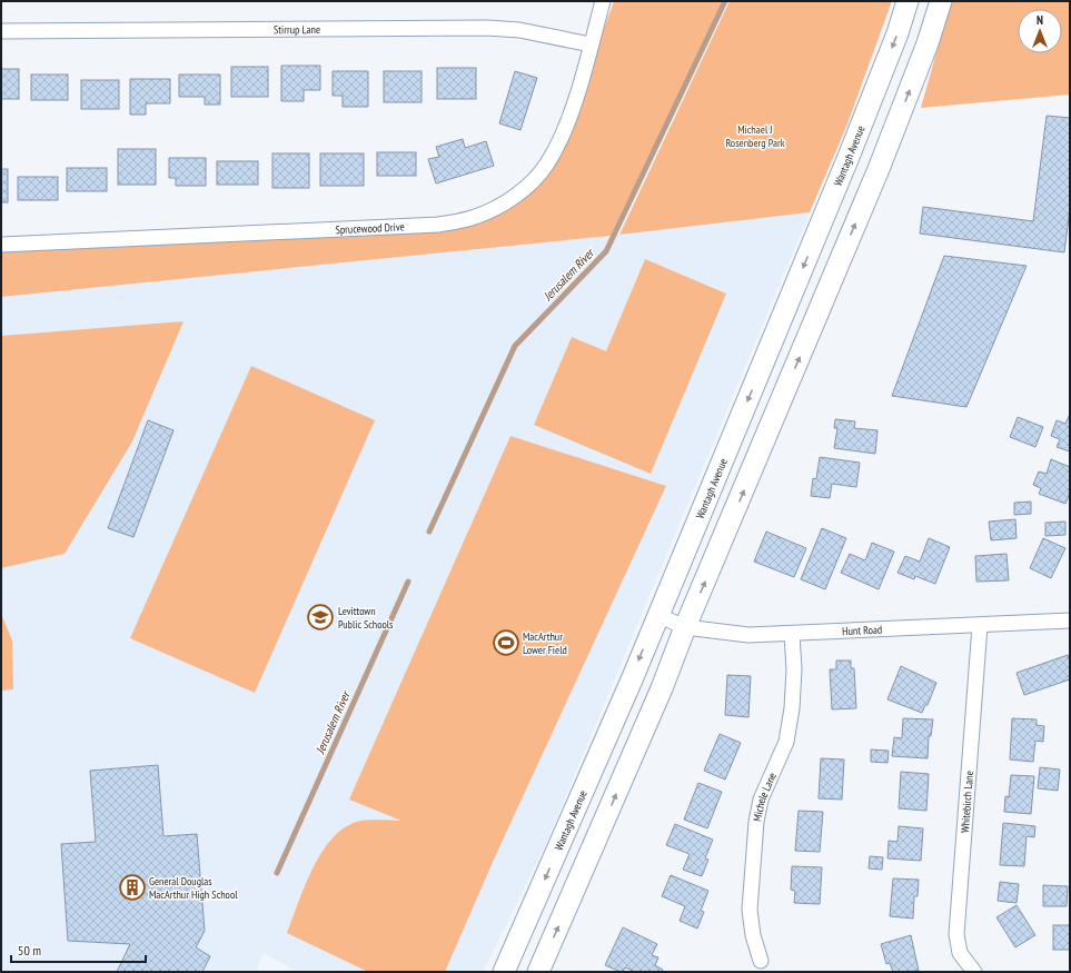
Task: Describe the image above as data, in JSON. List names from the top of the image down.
{
  "streets": {
    "main road": ["Wantagh Avenue"],
    "street": [
      "Stirrup Lane",
      "Sprucewood Drive",
      "Hunt Road",
      "Michele Lane",
      "Whitebirch Lane"
    ]
  },
  "crossings": [
    ["Stirrup Lane", "Sprucewood Drive"],
    ["Wantagh Avenue", "Hunt Road"],
    ["Hunt Road", "Michele Lane"],
    ["Hunt Road", "Whitebirch Lane"]
  ],
  "water": ["Jerusalem River"],
  "parks": ["Michael J Rosenberg Park"],
  "places": {
    "school or university": ["Levittown Public Schools"],
    "sports": ["MacArthur Lower Field"],
    "building": ["General Douglas MacArthur High School"]
  },
  "scale_bar": "50 m",
  "north": "top"
}
